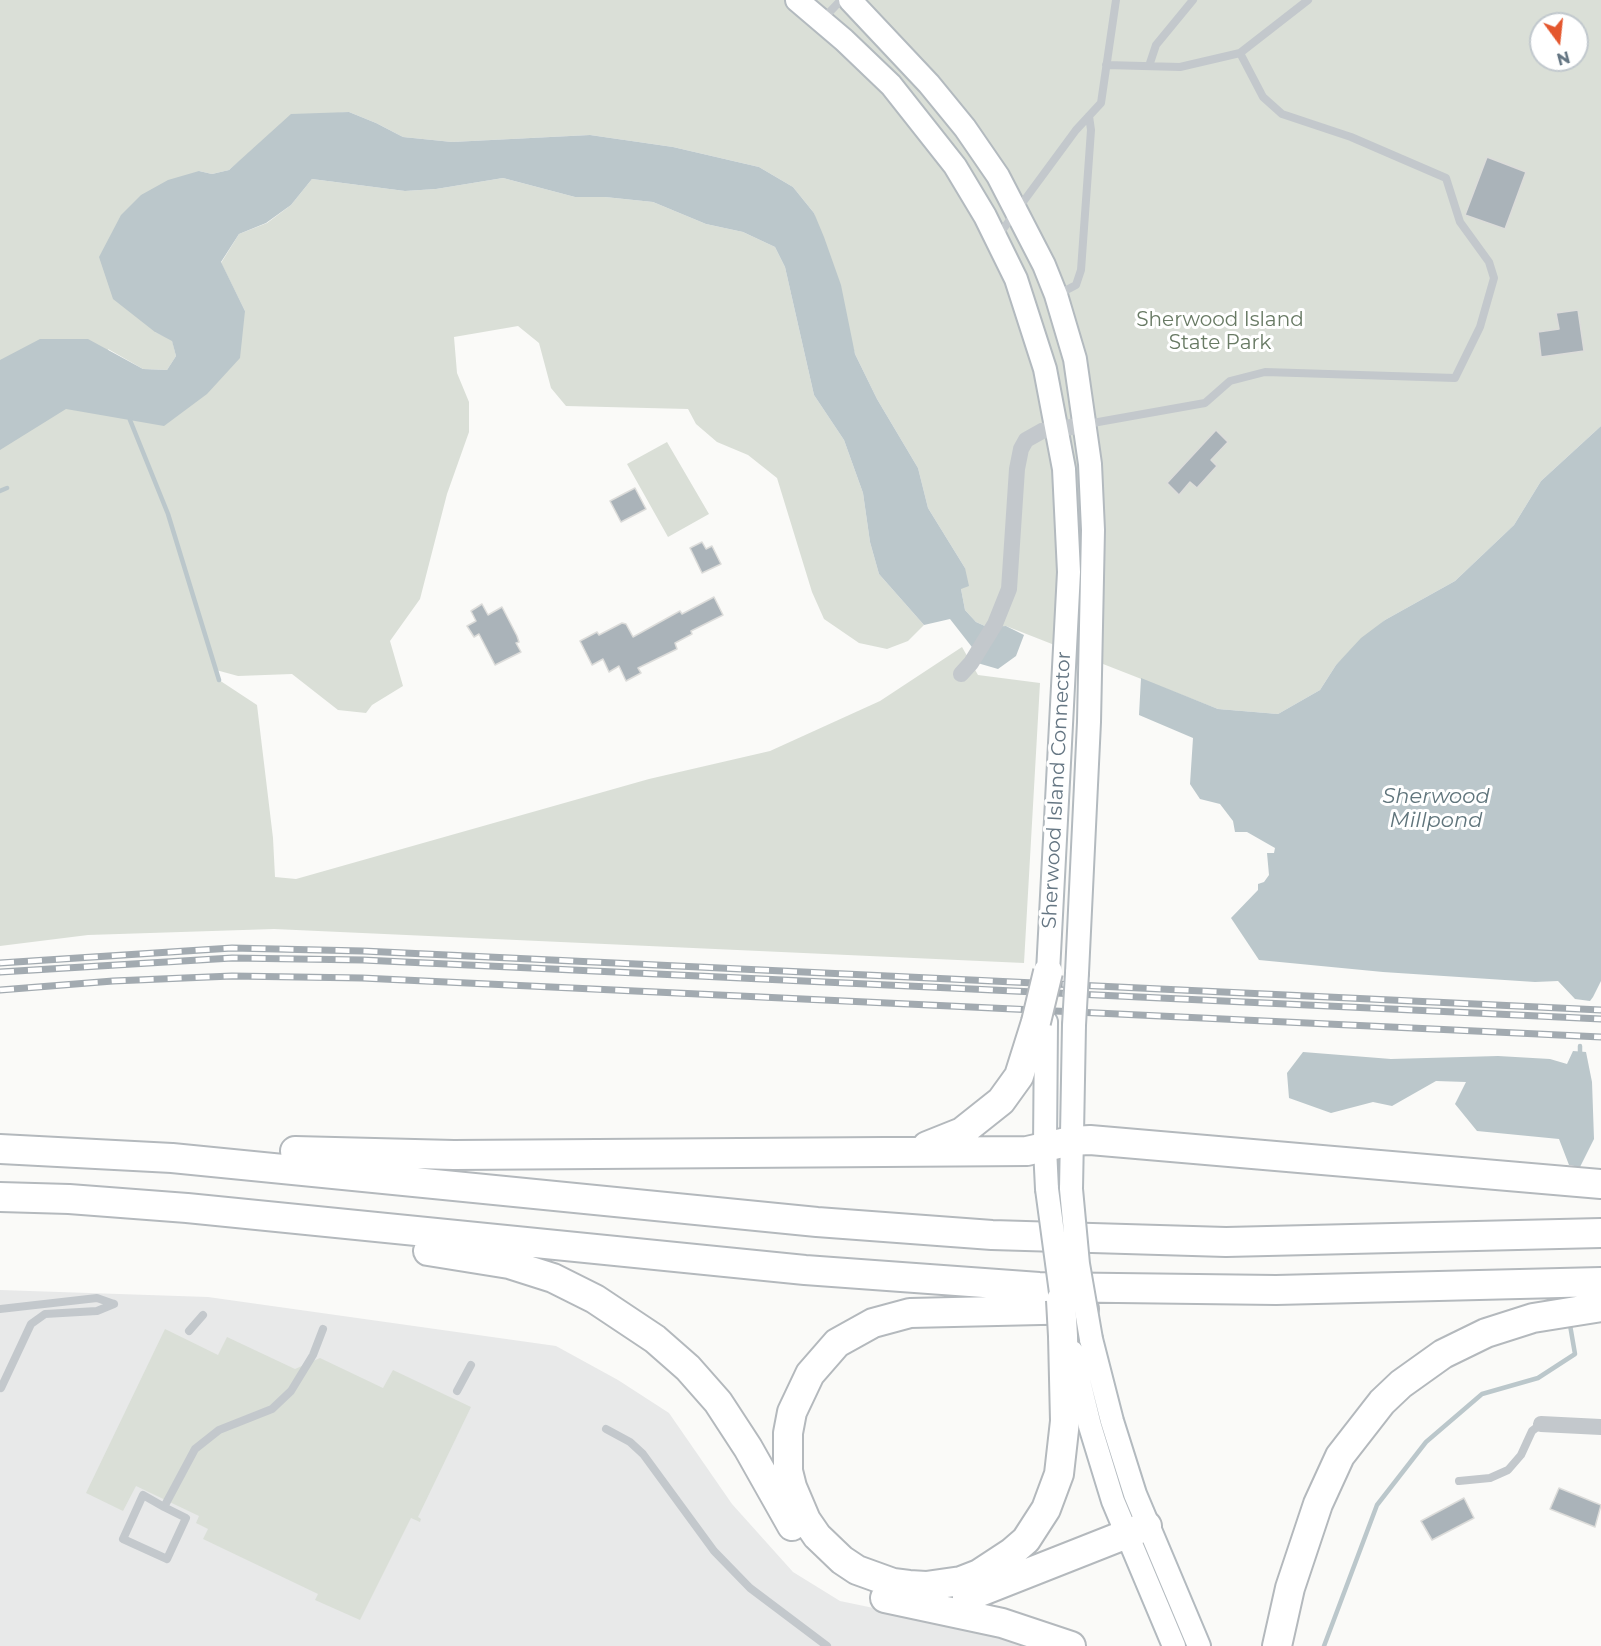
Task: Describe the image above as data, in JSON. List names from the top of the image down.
{
  "streets": {
    "street": ["Sherwood Island Connector"]
  },
  "water": ["Sherwood Millpond"],
  "parks": ["Sherwood Island State Park"],
  "north": "bottom"
}
